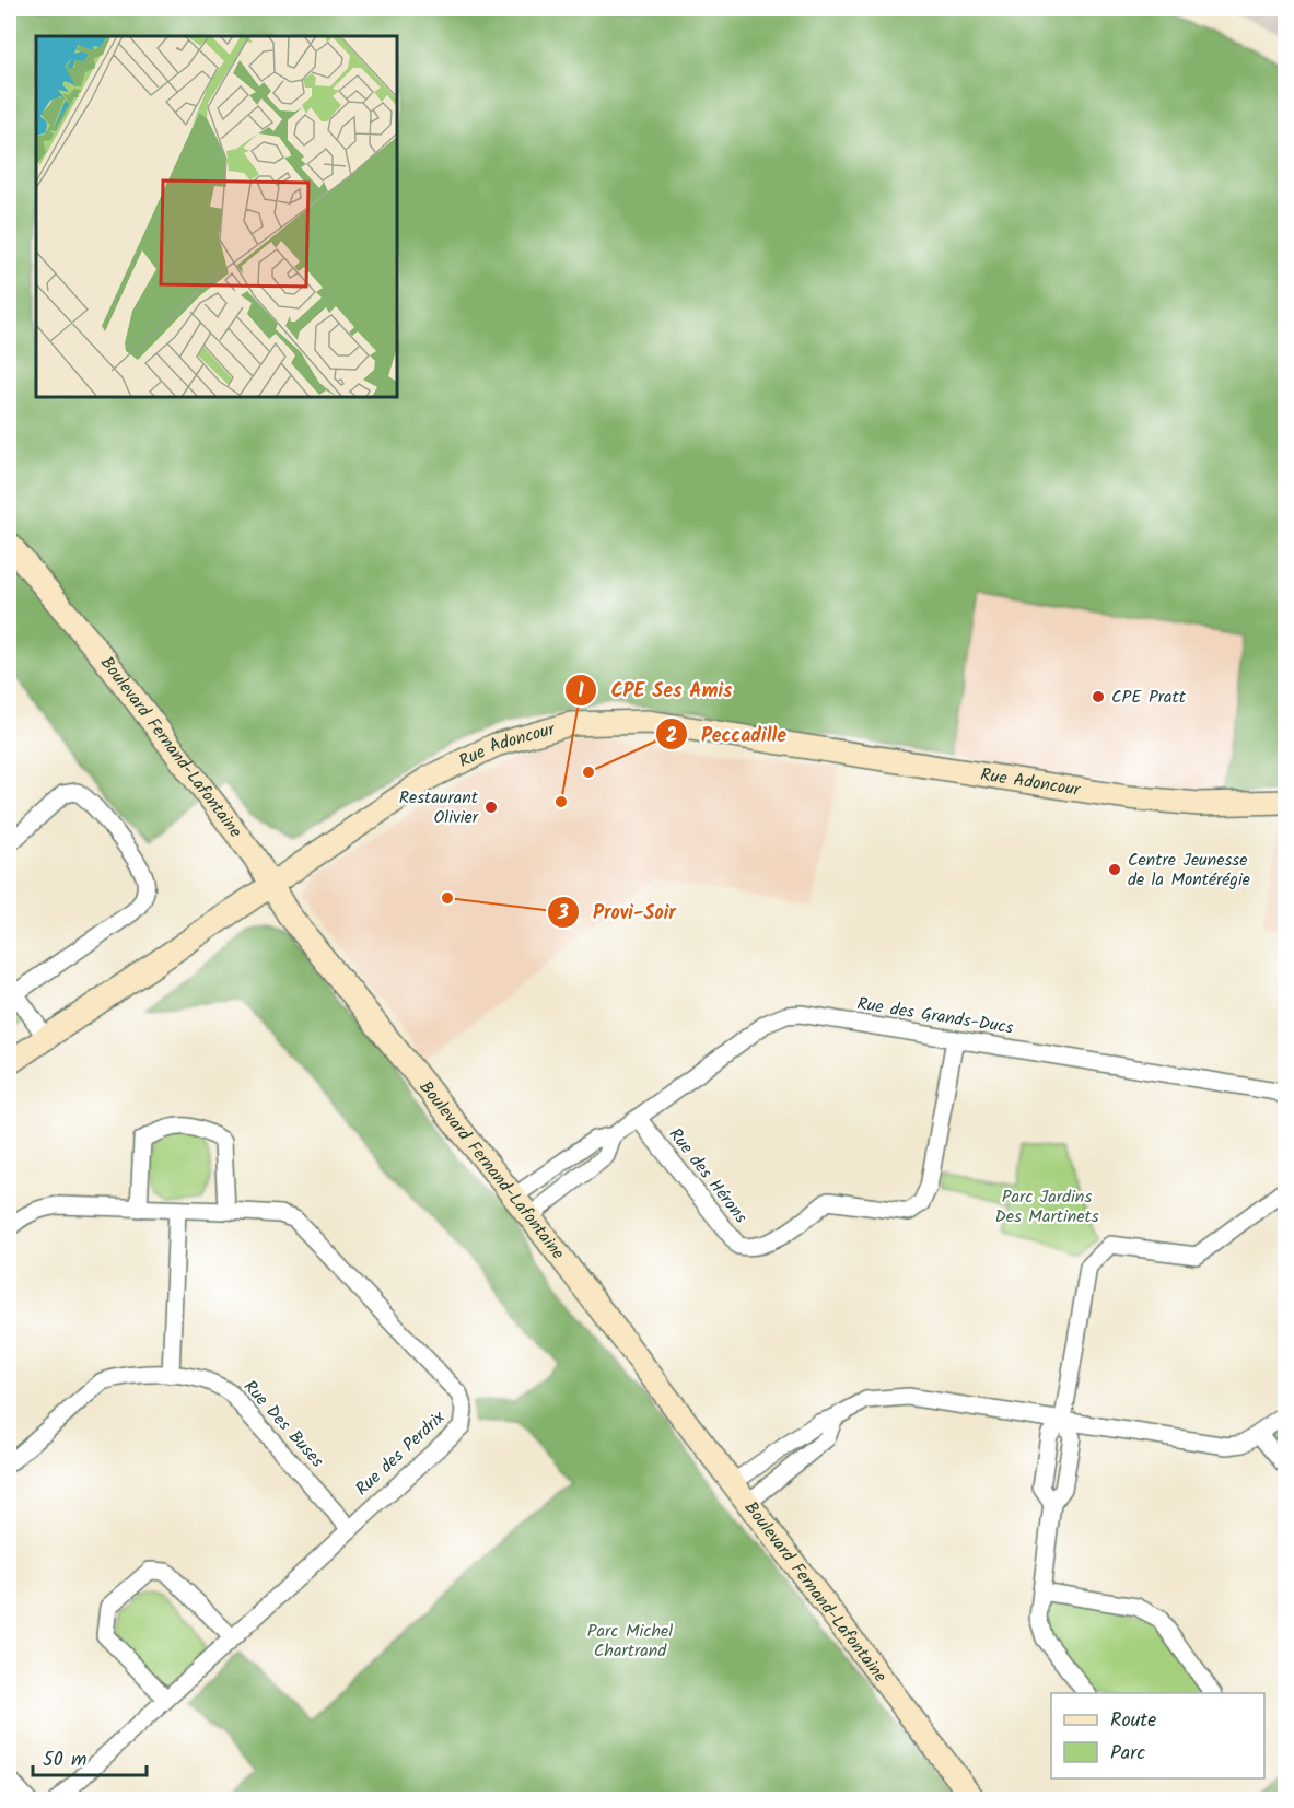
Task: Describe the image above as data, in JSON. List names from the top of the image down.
{
  "streets": {
    "street": [
      "Rue Adoncour",
      "Boulevard Fernand-Lafontaine",
      "Rue des Grands-Ducs",
      "Rue des Hérons",
      "Rue Des Buses",
      "Rue des Perdrix"
    ]
  },
  "crossings": [
    ["Rue Adoncour", "Boulevard Fernand-Lafontaine"],
    ["Boulevard Fernand-Lafontaine", "Rue des Grands-Ducs"],
    ["Rue des Grands-Ducs", "Rue des Hérons"],
    ["Rue Des Buses", "Rue des Perdrix"]
  ],
  "parks": ["Parc Jardins Des Martinets", "Parc Michel Chartrand"],
  "places": [
    "CPE Pratt",
    "Peccadille",
    "CPE Ses Amis",
    "Restaurant Olivier",
    "Centre Jeunesse de la Montérégie",
    "Provi-Soir"
  ],
  "legend": ["Route", "Parc"],
  "scale_bar": "50 m"
}
